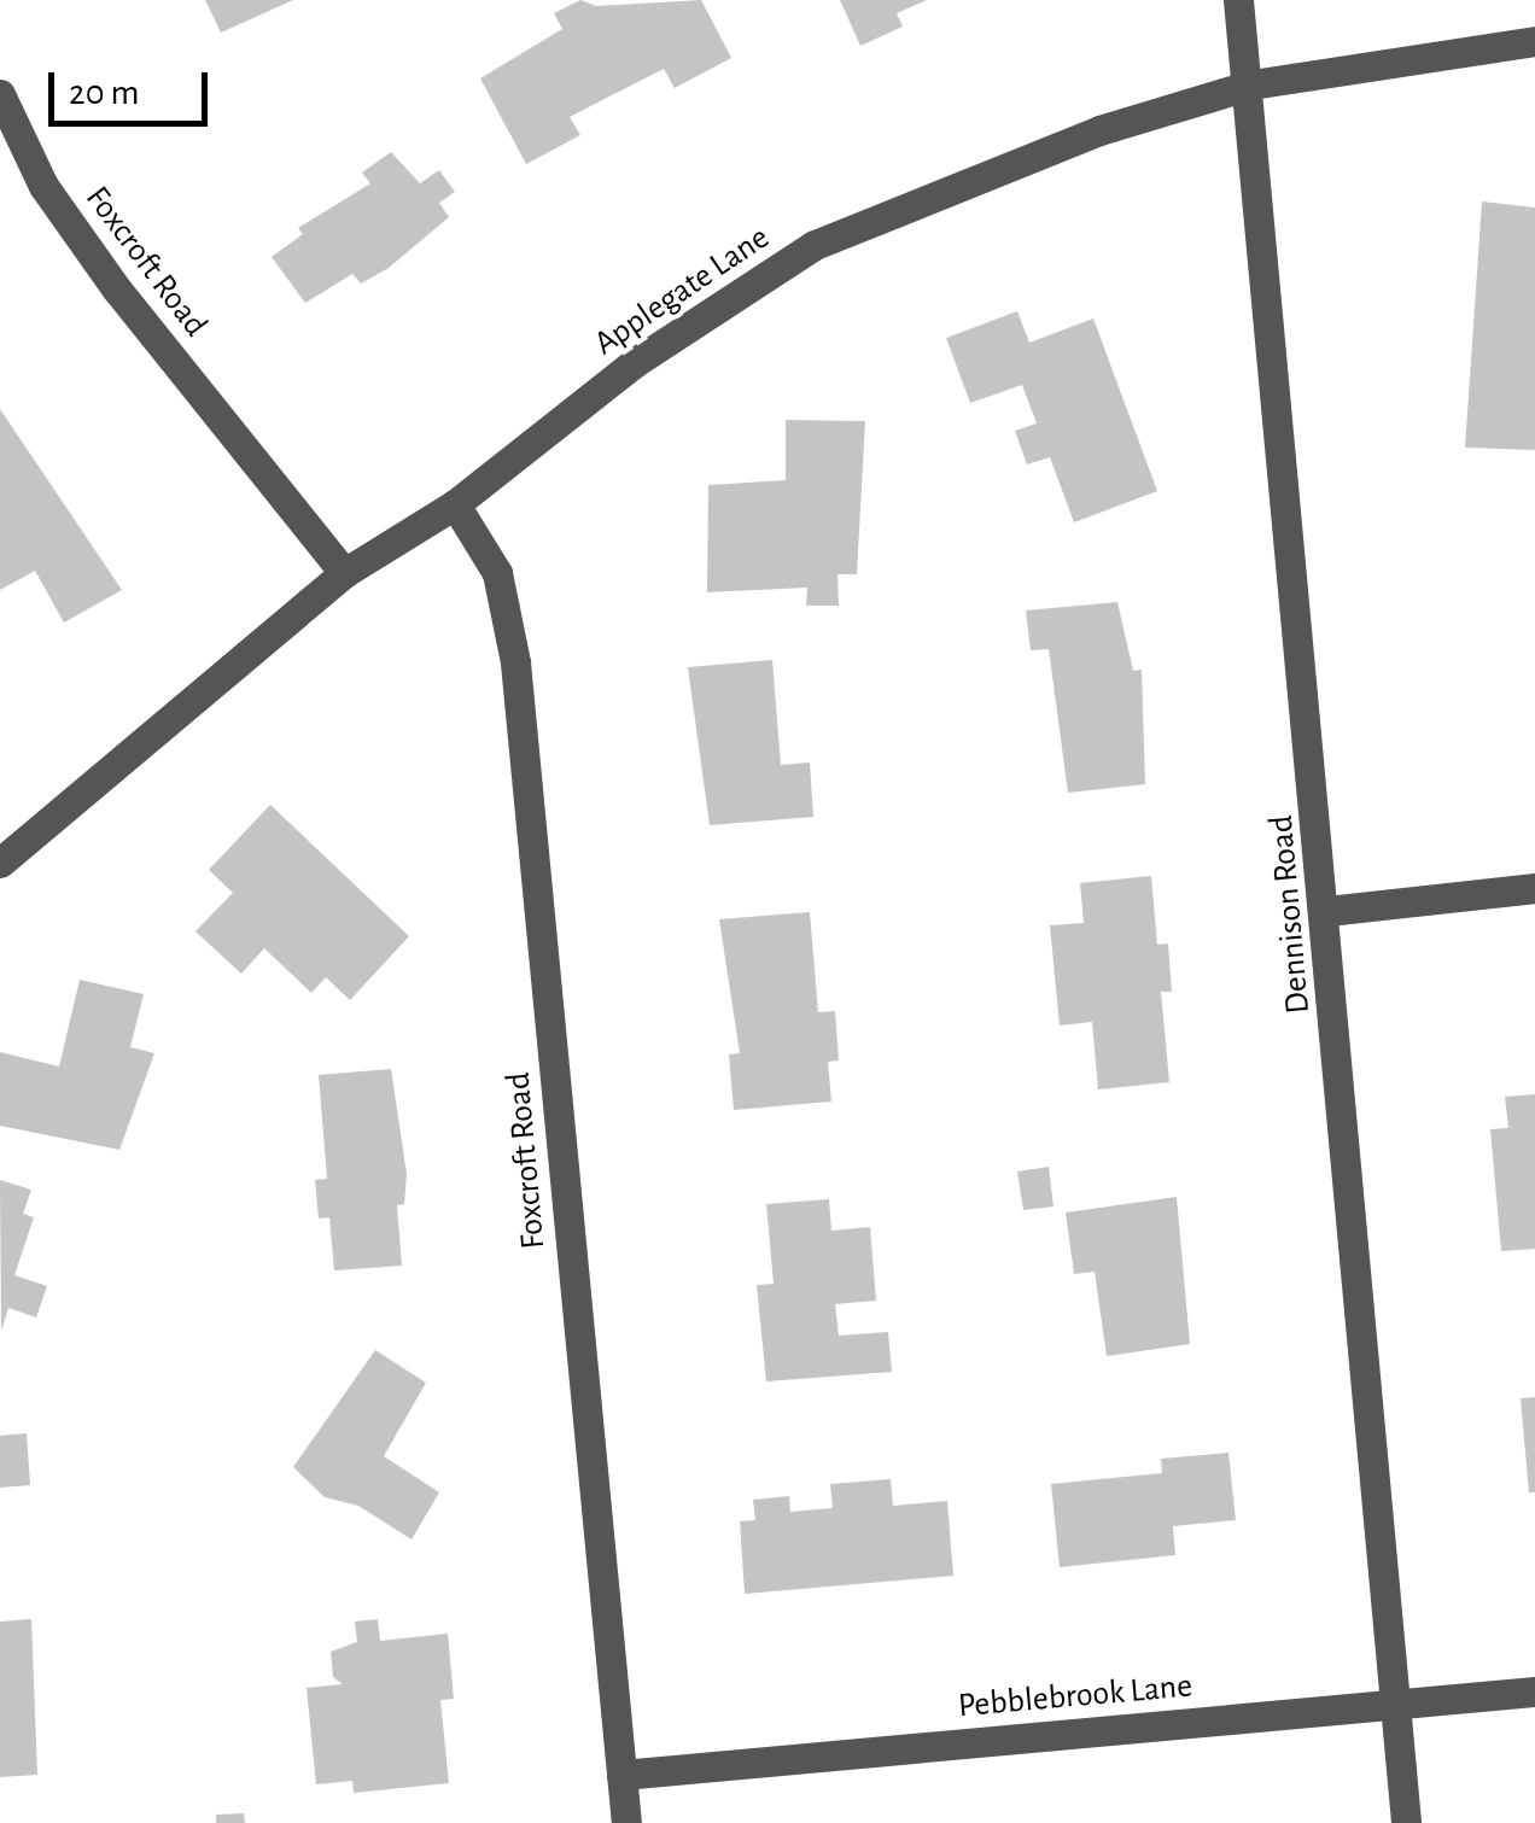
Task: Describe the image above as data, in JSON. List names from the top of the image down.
{
  "streets": {
    "street": [
      "Foxcroft Road",
      "Applegate Lane",
      "Dennison Road",
      "Pebblebrook Lane"
    ]
  },
  "crossings": [
    ["Foxcroft Road", "Applegate Lane"],
    ["Foxcroft Road", "Pebblebrook Lane"],
    ["Applegate Lane", "Dennison Road"],
    ["Dennison Road", "Pebblebrook Lane"]
  ],
  "scale_bar": "20 m"
}
